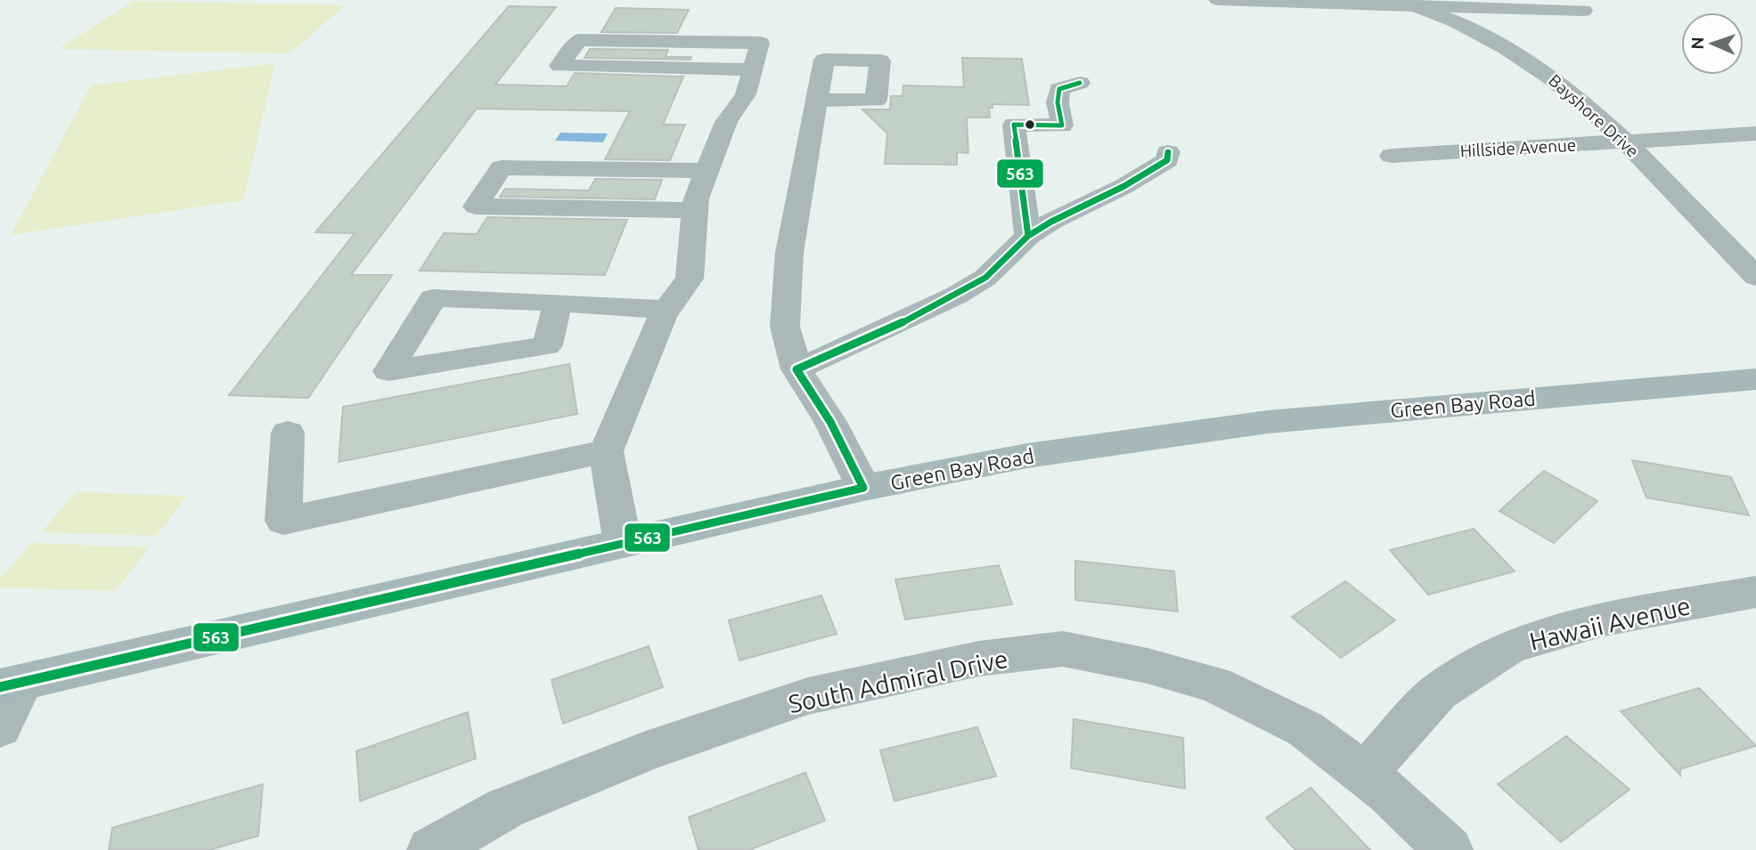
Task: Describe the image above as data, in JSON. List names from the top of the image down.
{
  "streets": {
    "main road": ["Green Bay Road"],
    "street": [
      "Bayshore Drive",
      "Hillside Avenue",
      "Hawaii Avenue",
      "South Admiral Drive"
    ]
  },
  "crossings": [
    ["Bayshore Drive", "Hillside Avenue"],
    ["Hawaii Avenue", "South Admiral Drive"]
  ],
  "lines": ["transit line 563"],
  "north": "left"
}
